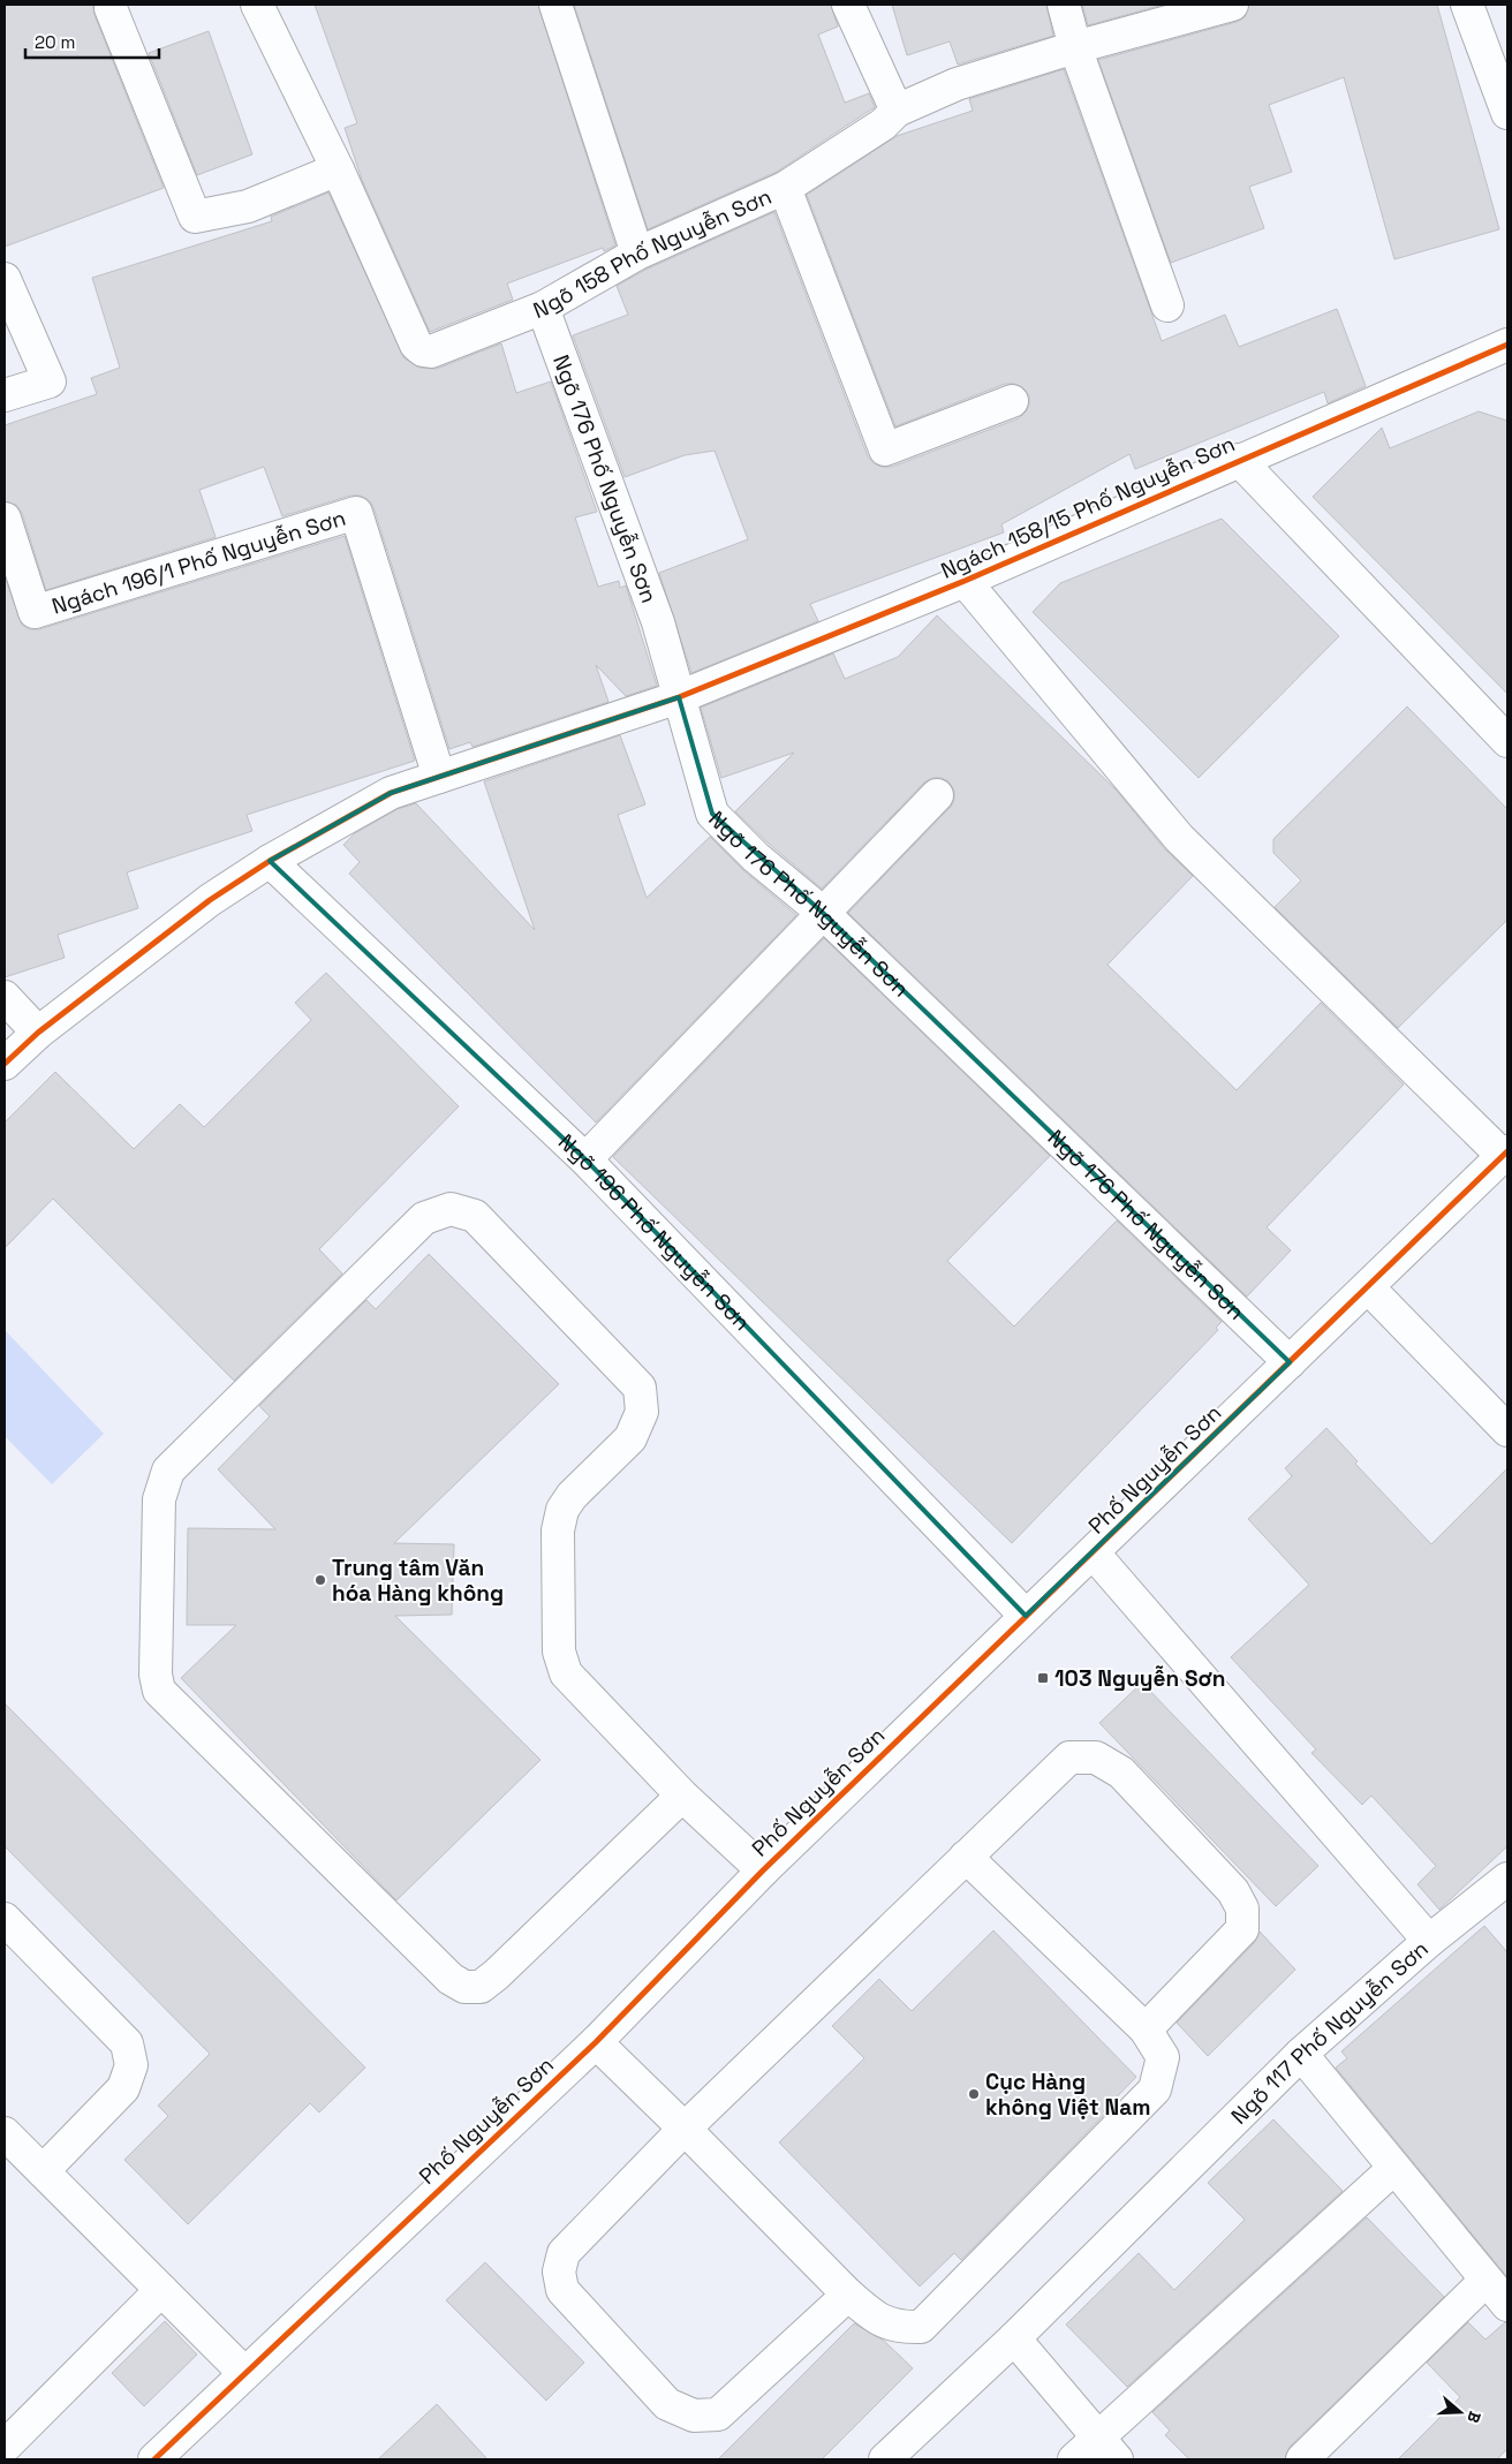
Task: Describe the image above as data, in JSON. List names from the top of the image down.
{
  "streets": {
    "street": [
      "Ngõ 158 Phố Nguyễn Sơn",
      "Ngõ 176 Phố Nguyễn Sơn",
      "Ngách 158/15 Phố Nguyễn Sơn",
      "Ngách 196/1 Phố Nguyễn Sơn",
      "Ngõ 196 Phố Nguyễn Sơn",
      "Phố Nguyễn Sơn",
      "Ngõ 117 Phố Nguyễn Sơn"
    ]
  },
  "crossings": [
    ["Ngõ 158 Phố Nguyễn Sơn", "Ngõ 176 Phố Nguyễn Sơn"],
    ["Ngõ 176 Phố Nguyễn Sơn", "Ngách 158/15 Phố Nguyễn Sơn"],
    ["Ngõ 176 Phố Nguyễn Sơn", "Phố Nguyễn Sơn"],
    ["Ngách 158/15 Phố Nguyễn Sơn", "Ngách 196/1 Phố Nguyễn Sơn"],
    ["Ngách 158/15 Phố Nguyễn Sơn", "Ngõ 196 Phố Nguyễn Sơn"],
    ["Ngõ 196 Phố Nguyễn Sơn", "Phố Nguyễn Sơn"],
    ["Phố Nguyễn Sơn", "Ngõ 117 Phố Nguyễn Sơn"]
  ],
  "places": {
    "other": ["Trung tâm Văn hóa Hàng không", "Cục Hàng không Việt Nam"],
    "transit": ["103 Nguyễn Sơn"]
  },
  "scale_bar": "20 m",
  "north": "right"
}
